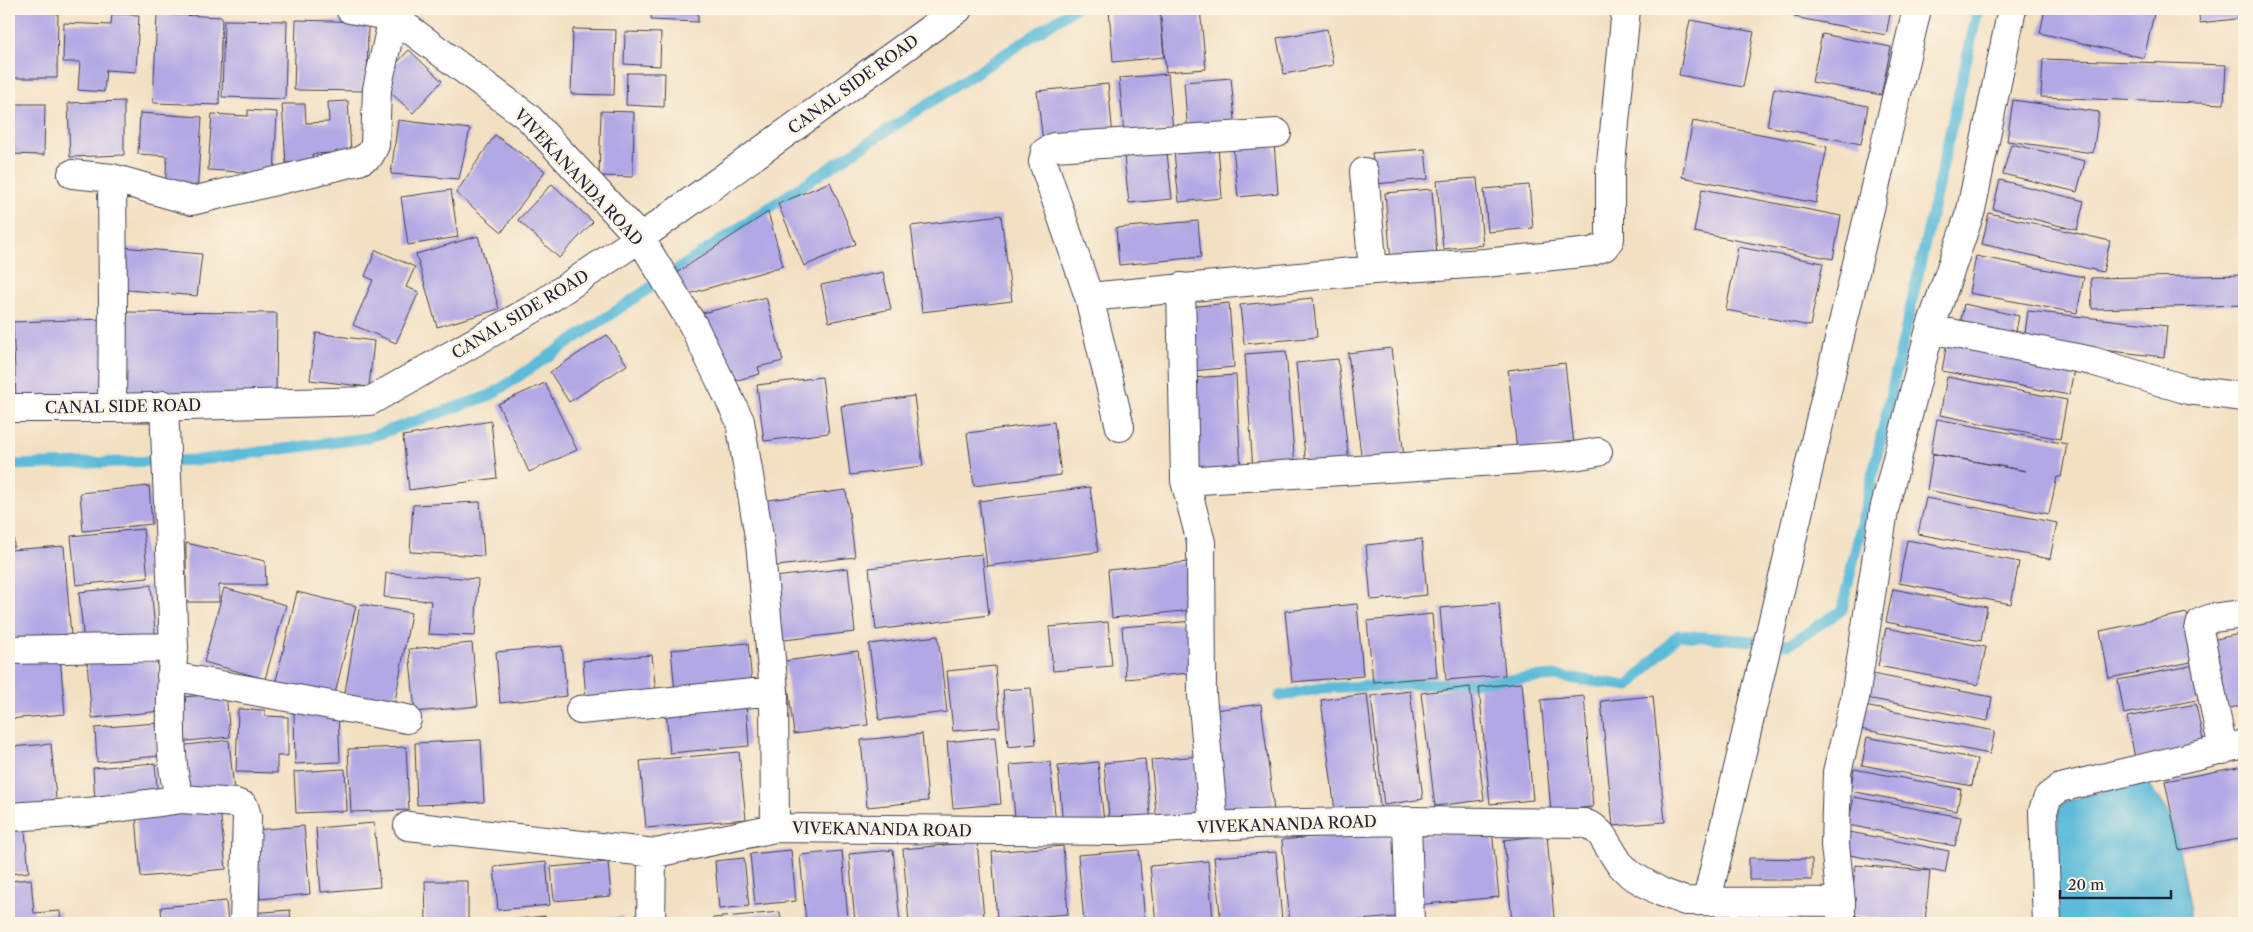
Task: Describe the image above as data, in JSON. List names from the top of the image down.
{
  "streets": {
    "street": ["CANAL SIDE ROAD", "VIVEKANANDA ROAD"]
  },
  "crossings": [
    ["CANAL SIDE ROAD", "VIVEKANANDA ROAD"]
  ],
  "scale_bar": "20 m"
}
